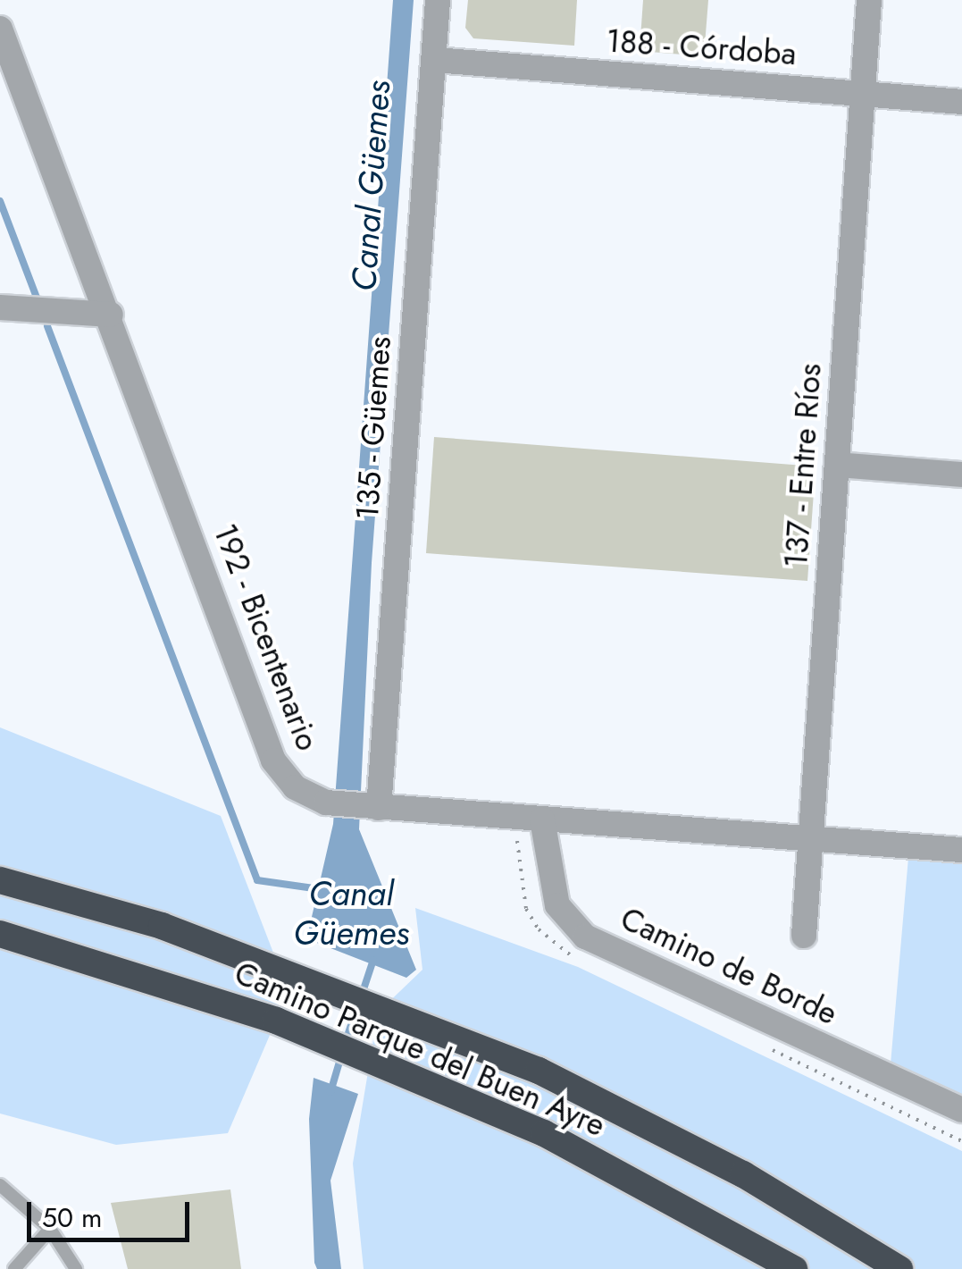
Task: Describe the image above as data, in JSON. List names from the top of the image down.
{
  "streets": {
    "highway": ["Camino Parque del Buen Ayre"],
    "street": [
      "188 - Córdoba",
      "135 - Güemes",
      "137 - Entre Ríos",
      "192 - Bicentenario",
      "Camino de Borde"
    ]
  },
  "crossings": [
    ["188 - Córdoba", "135 - Güemes"],
    ["188 - Córdoba", "137 - Entre Ríos"],
    ["135 - Güemes", "192 - Bicentenario"],
    ["137 - Entre Ríos", "192 - Bicentenario"],
    ["192 - Bicentenario", "Camino de Borde"]
  ],
  "water": ["Canal Güemes"],
  "scale_bar": "50 m"
}
